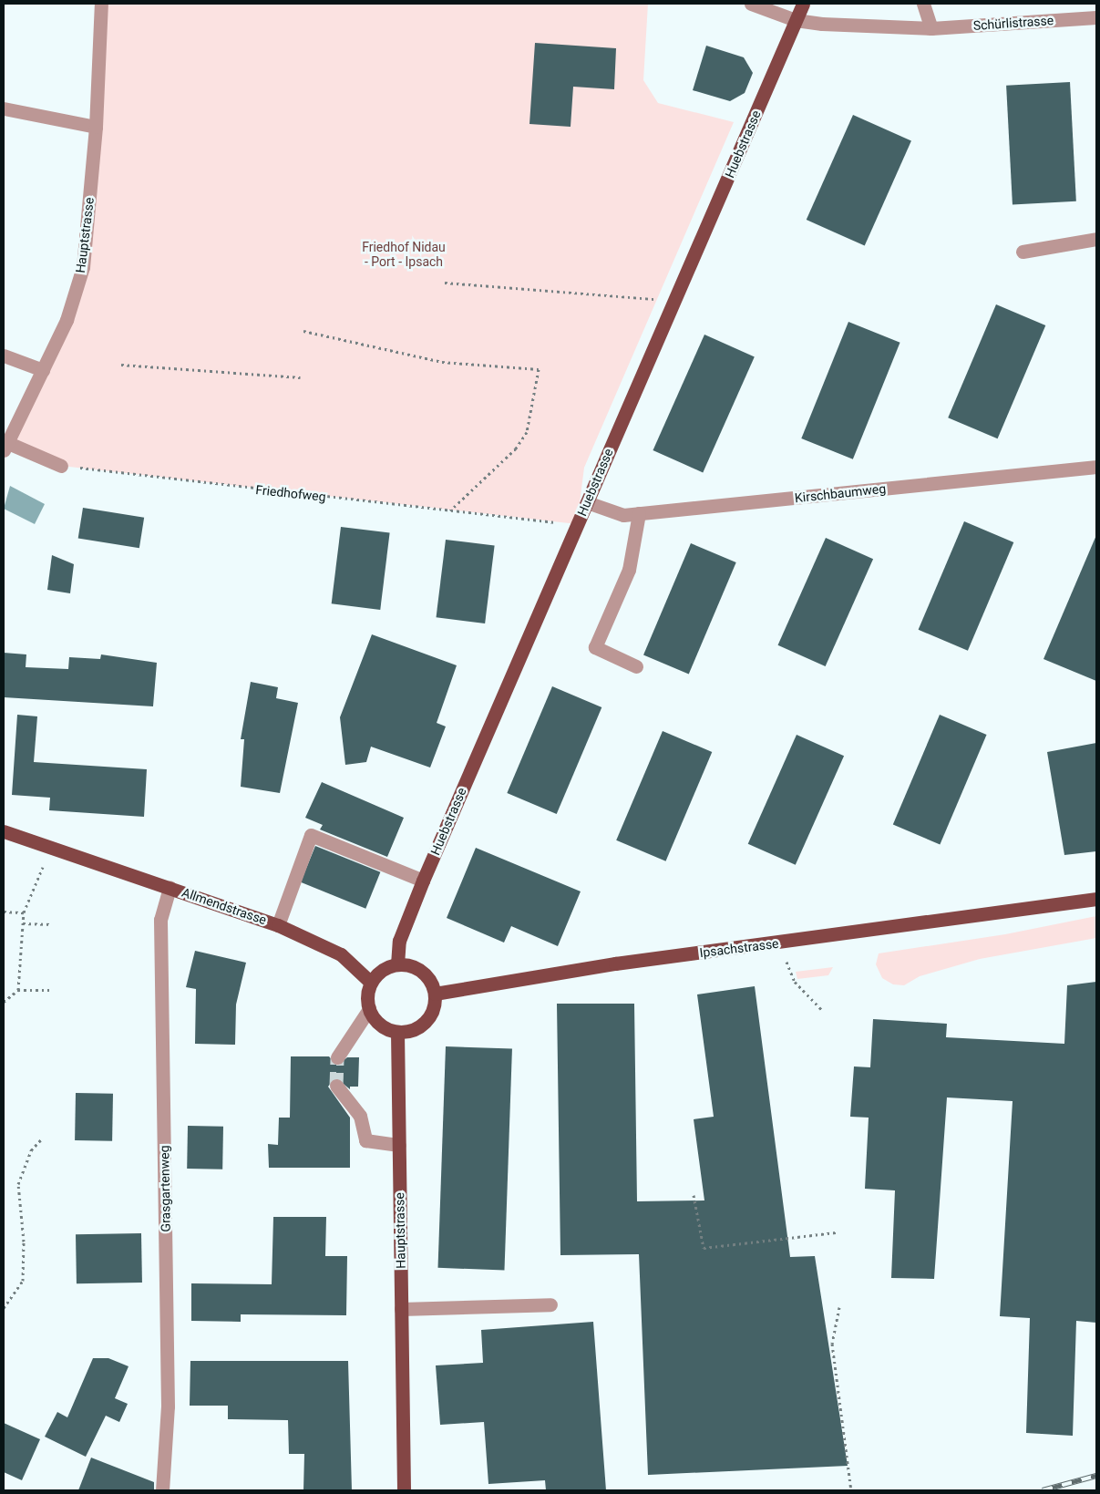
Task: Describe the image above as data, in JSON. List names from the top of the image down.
{
  "streets": {
    "main road": [
      "Huebstrasse",
      "Hauptstrasse",
      "Allmendstrasse",
      "Ipsachstrasse"
    ],
    "street": ["Schürlistrasse", "Kirschbaumweg", "Grasgartenweg"],
    "path": ["Friedhofweg"]
  },
  "crossings": [
    ["Schürlistrasse", "Huebstrasse"],
    ["Huebstrasse", "Hauptstrasse"],
    ["Huebstrasse", "Friedhofweg"],
    ["Huebstrasse", "Kirschbaumweg"],
    ["Huebstrasse", "Allmendstrasse"],
    ["Huebstrasse", "Ipsachstrasse"],
    ["Hauptstrasse", "Allmendstrasse"],
    ["Hauptstrasse", "Ipsachstrasse"],
    ["Allmendstrasse", "Ipsachstrasse"],
    ["Allmendstrasse", "Grasgartenweg"]
  ],
  "parks": ["Friedhof Nidau - Port - Ipsach"]
}
